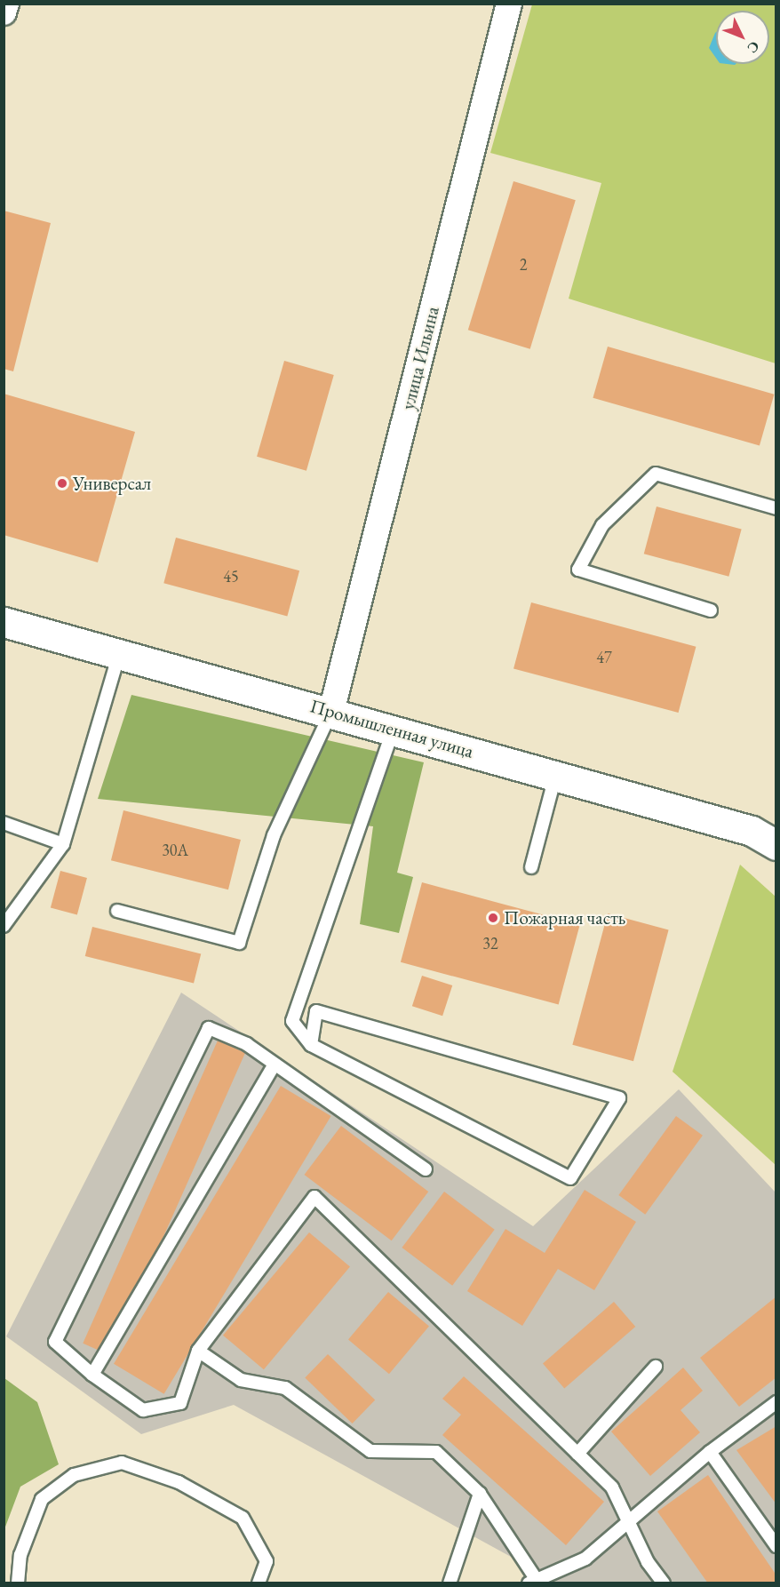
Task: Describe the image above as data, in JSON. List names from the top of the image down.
{
  "streets": {
    "main road": ["Промышленная улица"],
    "street": ["улица Ильина"]
  },
  "crossings": [
    ["улица Ильина", "Промышленная улица"]
  ],
  "places": ["Универсал", "Пожарная часть"],
  "house_numbers": [
    "2",
    "45",
    "47",
    "30А",
    "32"
  ],
  "north": "bottom right"
}
